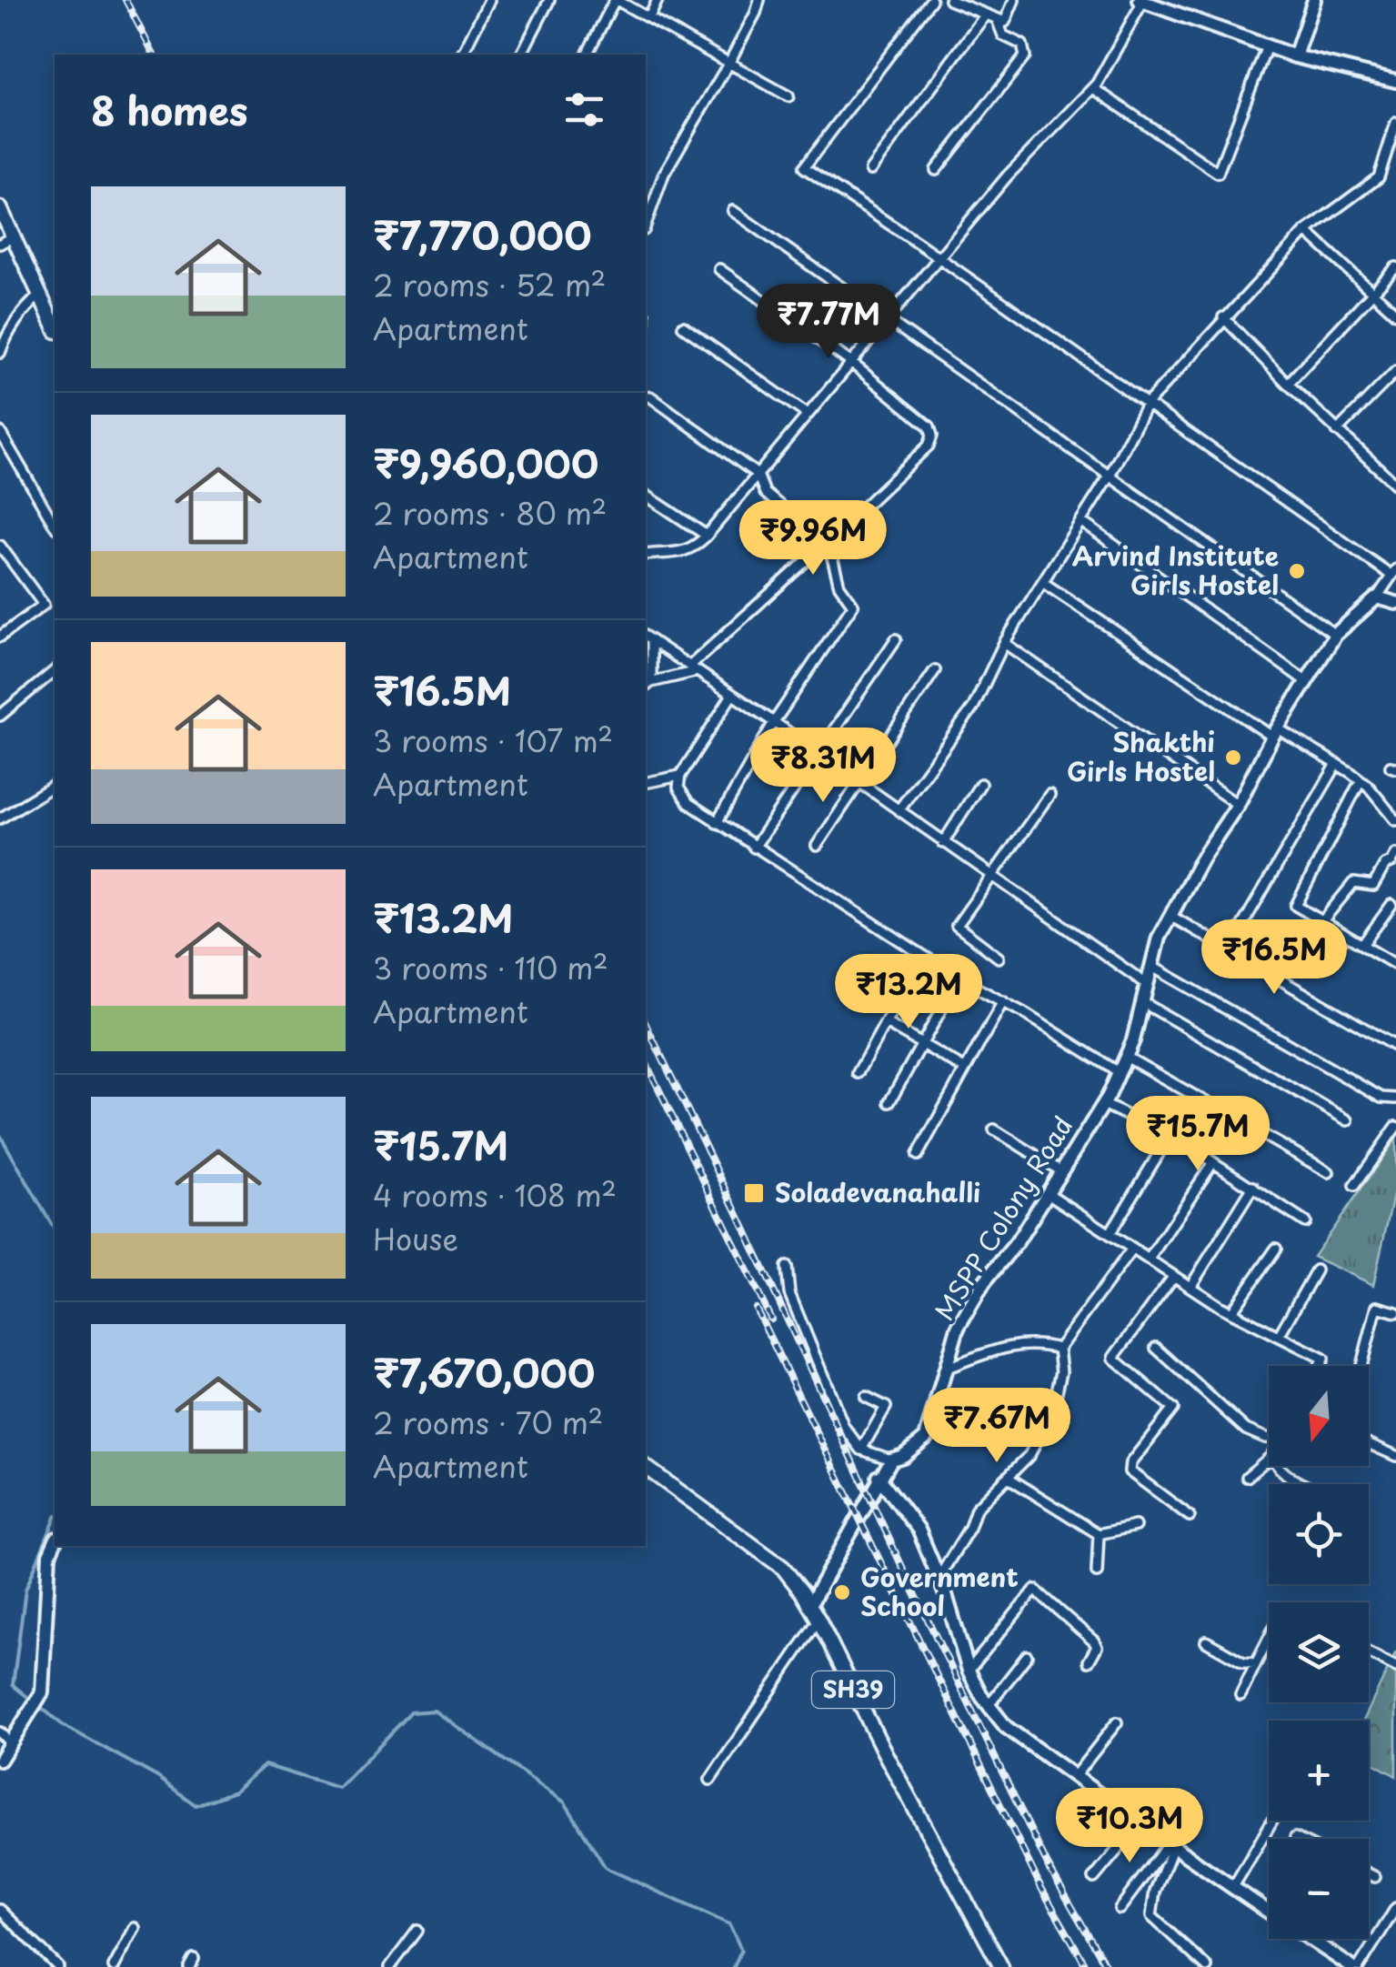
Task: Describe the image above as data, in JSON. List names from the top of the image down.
{
  "streets": {
    "main road": ["SH39"],
    "street": ["MSPP Colony Road"]
  },
  "crossings": [
    ["MSPP Colony Road", "SH39"]
  ],
  "places": {
    "other": ["Arvind Institute Girls Hostel", "Shakthi Girls Hostel", "Government School"],
    "transit": ["Soladevanahalli"]
  },
  "north": "bottom",
  "page": {
    "heading": "8 homes",
    "list": [
      {
        "name": "₹7,770,000",
        "note": "2 rooms · 52 m² · Apartment"
      },
      {
        "name": "₹9,960,000",
        "note": "2 rooms · 80 m² · Apartment"
      },
      {
        "name": "₹16.5M",
        "note": "3 rooms · 107 m² · Apartment"
      },
      {
        "name": "₹13.2M",
        "note": "3 rooms · 110 m² · Apartment"
      },
      {
        "name": "₹15.7M",
        "note": "4 rooms · 108 m² · House"
      },
      {
        "name": "₹7,670,000",
        "note": "2 rooms · 70 m² · Apartment"
      }
    ],
    "price": [
      "₹7.77M",
      "₹9.96M",
      "₹8.31M",
      "₹16.5M",
      "₹13.2M",
      "₹15.7M",
      "₹7.67M",
      "₹10.3M"
    ],
    "map_buttons": ["+", "−"]
  }
}
